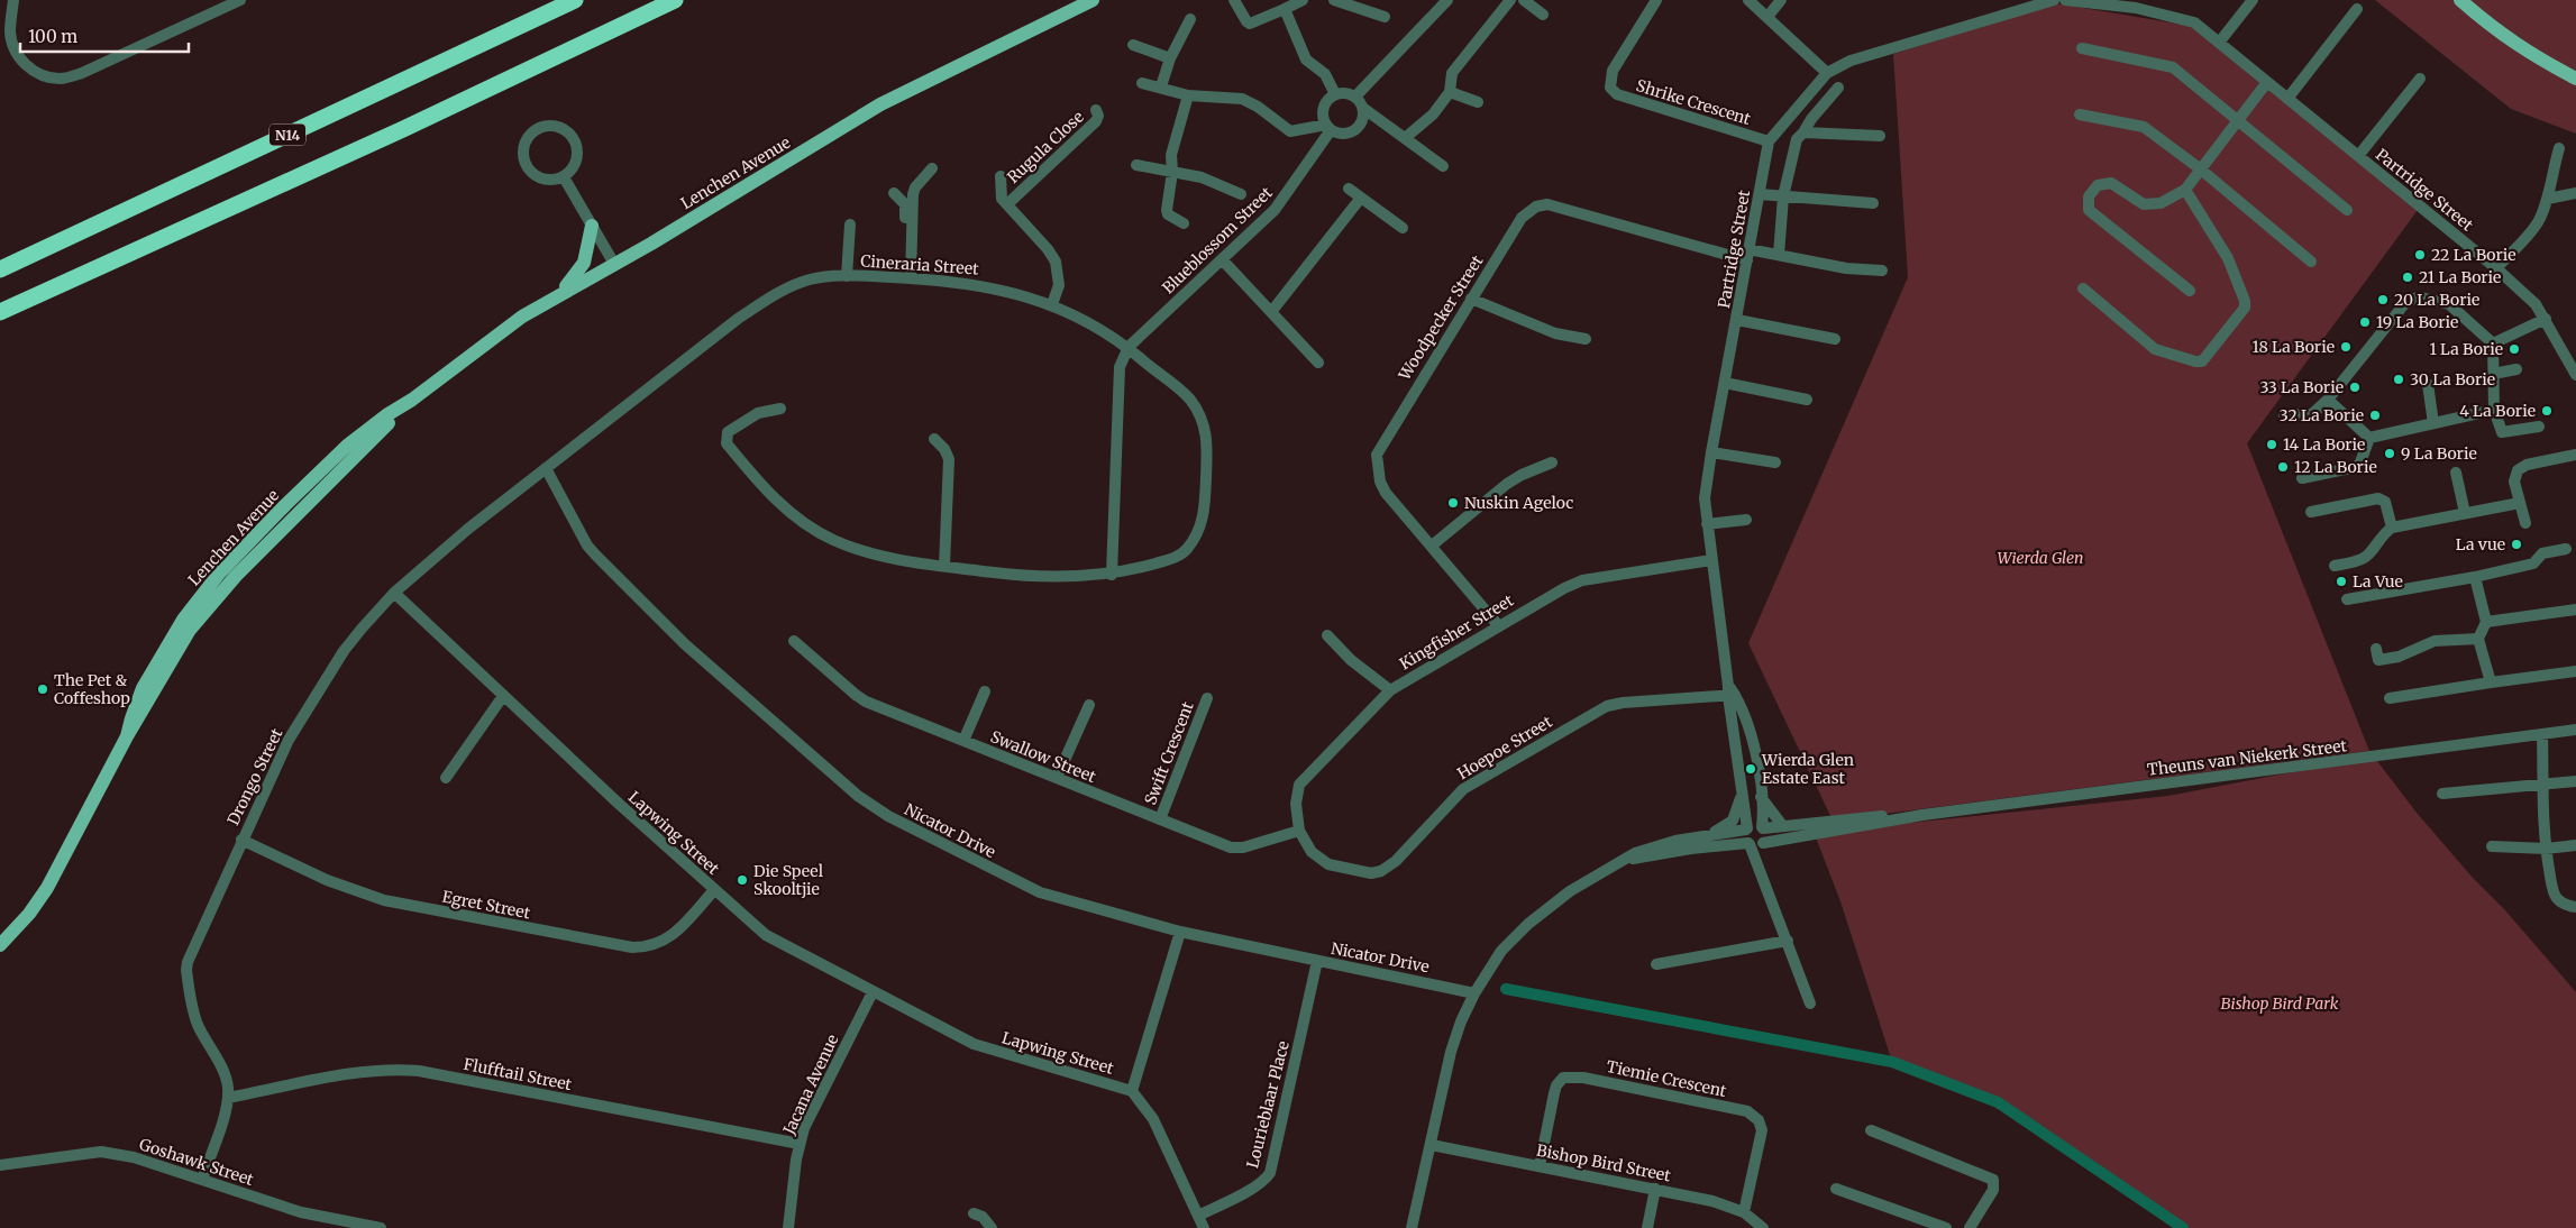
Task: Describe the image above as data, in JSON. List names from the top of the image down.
{
  "streets": {
    "highway": ["N14"],
    "main road": ["Lenchen Avenue"],
    "street": [
      "Shrike Crescent",
      "Rugula Close",
      "Partridge Street",
      "Blueblossom Street",
      "Cineraria Street",
      "Woodpecker Street",
      "Kingfisher Street",
      "Hoepoe Street",
      "Swift Crescent",
      "Swallow Street",
      "Theuns van Niekerk Street",
      "Drongo Street",
      "Nicator Drive",
      "Lapwing Street",
      "Egret Street",
      "Flufftail Street",
      "Tiemie Crescent",
      "Jacana Avenue",
      "Lourieblaar Place",
      "Goshawk Street",
      "Bishop Bird Street"
    ]
  },
  "crossings": [
    ["Shrike Crescent", "Partridge Street"],
    ["Rugula Close", "Cineraria Street"],
    ["Partridge Street", "Woodpecker Street"],
    ["Partridge Street", "Kingfisher Street"],
    ["Partridge Street", "Hoepoe Street"],
    ["Partridge Street", "Theuns van Niekerk Street"],
    ["Blueblossom Street", "Cineraria Street"],
    ["Cineraria Street", "Drongo Street"],
    ["Cineraria Street", "Nicator Drive"],
    ["Woodpecker Street", "Kingfisher Street"],
    ["Kingfisher Street", "Hoepoe Street"],
    ["Kingfisher Street", "Swallow Street"],
    ["Hoepoe Street", "Swallow Street"],
    ["Swift Crescent", "Swallow Street"],
    ["Theuns van Niekerk Street", "Nicator Drive"],
    ["Theuns van Niekerk Street", "Bishop Bird Street"],
    ["Drongo Street", "Nicator Drive"],
    ["Drongo Street", "Lapwing Street"],
    ["Drongo Street", "Egret Street"],
    ["Drongo Street", "Flufftail Street"],
    ["Drongo Street", "Goshawk Street"],
    ["Nicator Drive", "Lourieblaar Place"],
    ["Lapwing Street", "Egret Street"],
    ["Lapwing Street", "Jacana Avenue"],
    ["Flufftail Street", "Jacana Avenue"],
    ["Tiemie Crescent", "Bishop Bird Street"]
  ],
  "parks": ["Wierda Glen", "Bishop Bird Park"],
  "places": [
    "22 La Borie",
    "21 La Borie",
    "20 La Borie",
    "19 La Borie",
    "18 La Borie",
    "1 La Borie",
    "30 La Borie",
    "33 La Borie",
    "4 La Borie",
    "32 La Borie",
    "14 La Borie",
    "9 La Borie",
    "12 La Borie",
    "Nuskin Ageloc",
    "La vue",
    "La Vue",
    "The Pet & Coffeshop",
    "Wierda Glen Estate East",
    "Die Speel Skooltjie"
  ],
  "scale_bar": "100 m"
}
